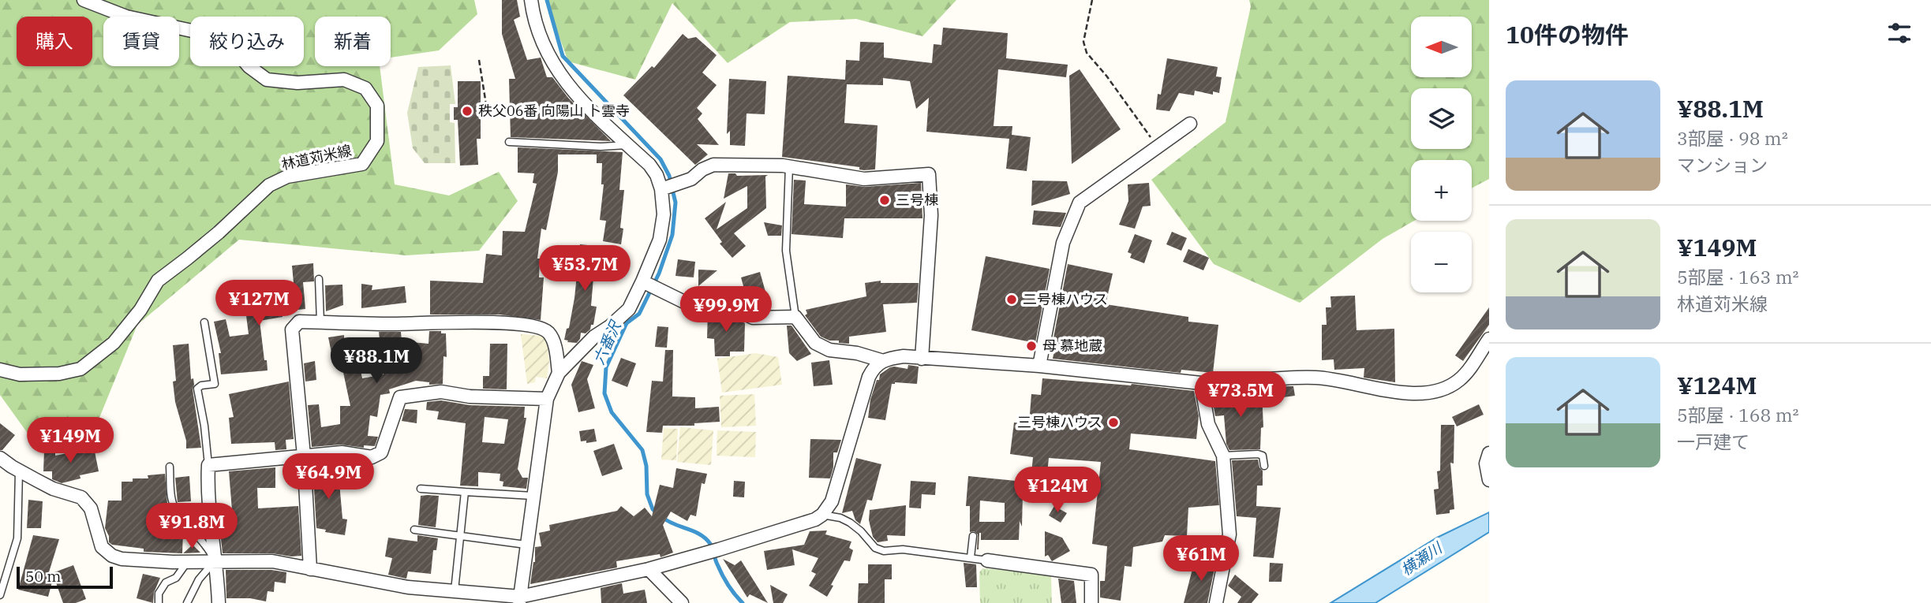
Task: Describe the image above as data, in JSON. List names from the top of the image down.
{
  "streets": {
    "street": ["林道苅米線"]
  },
  "water": ["六番沢", "横瀬川"],
  "places": [
    "秩父06番 向陽山 卜雲寺",
    "三号棟",
    "二号棟ハウス",
    "母 慕地蔵",
    "三号棟ハウス"
  ],
  "scale_bar": "50 m",
  "north": "left",
  "page": {
    "heading": "10件の物件",
    "map_buttons": ["+", "−"],
    "chip": [
      "購入",
      "賃貸",
      "絞り込み",
      "新着"
    ],
    "list": [
      {
        "name": "¥88.1M",
        "note": "3部屋 · 98 m² · マンション"
      },
      {
        "name": "¥149M",
        "note": "5部屋 · 163 m² · 林道苅米線"
      },
      {
        "name": "¥124M",
        "note": "5部屋 · 168 m² · 一戸建て"
      }
    ],
    "price": [
      "¥53.7M",
      "¥127M",
      "¥99.9M",
      "¥88.1M",
      "¥73.5M",
      "¥149M",
      "¥64.9M",
      "¥124M",
      "¥91.8M",
      "¥61M"
    ],
    "scale": "50 m"
  }
}
